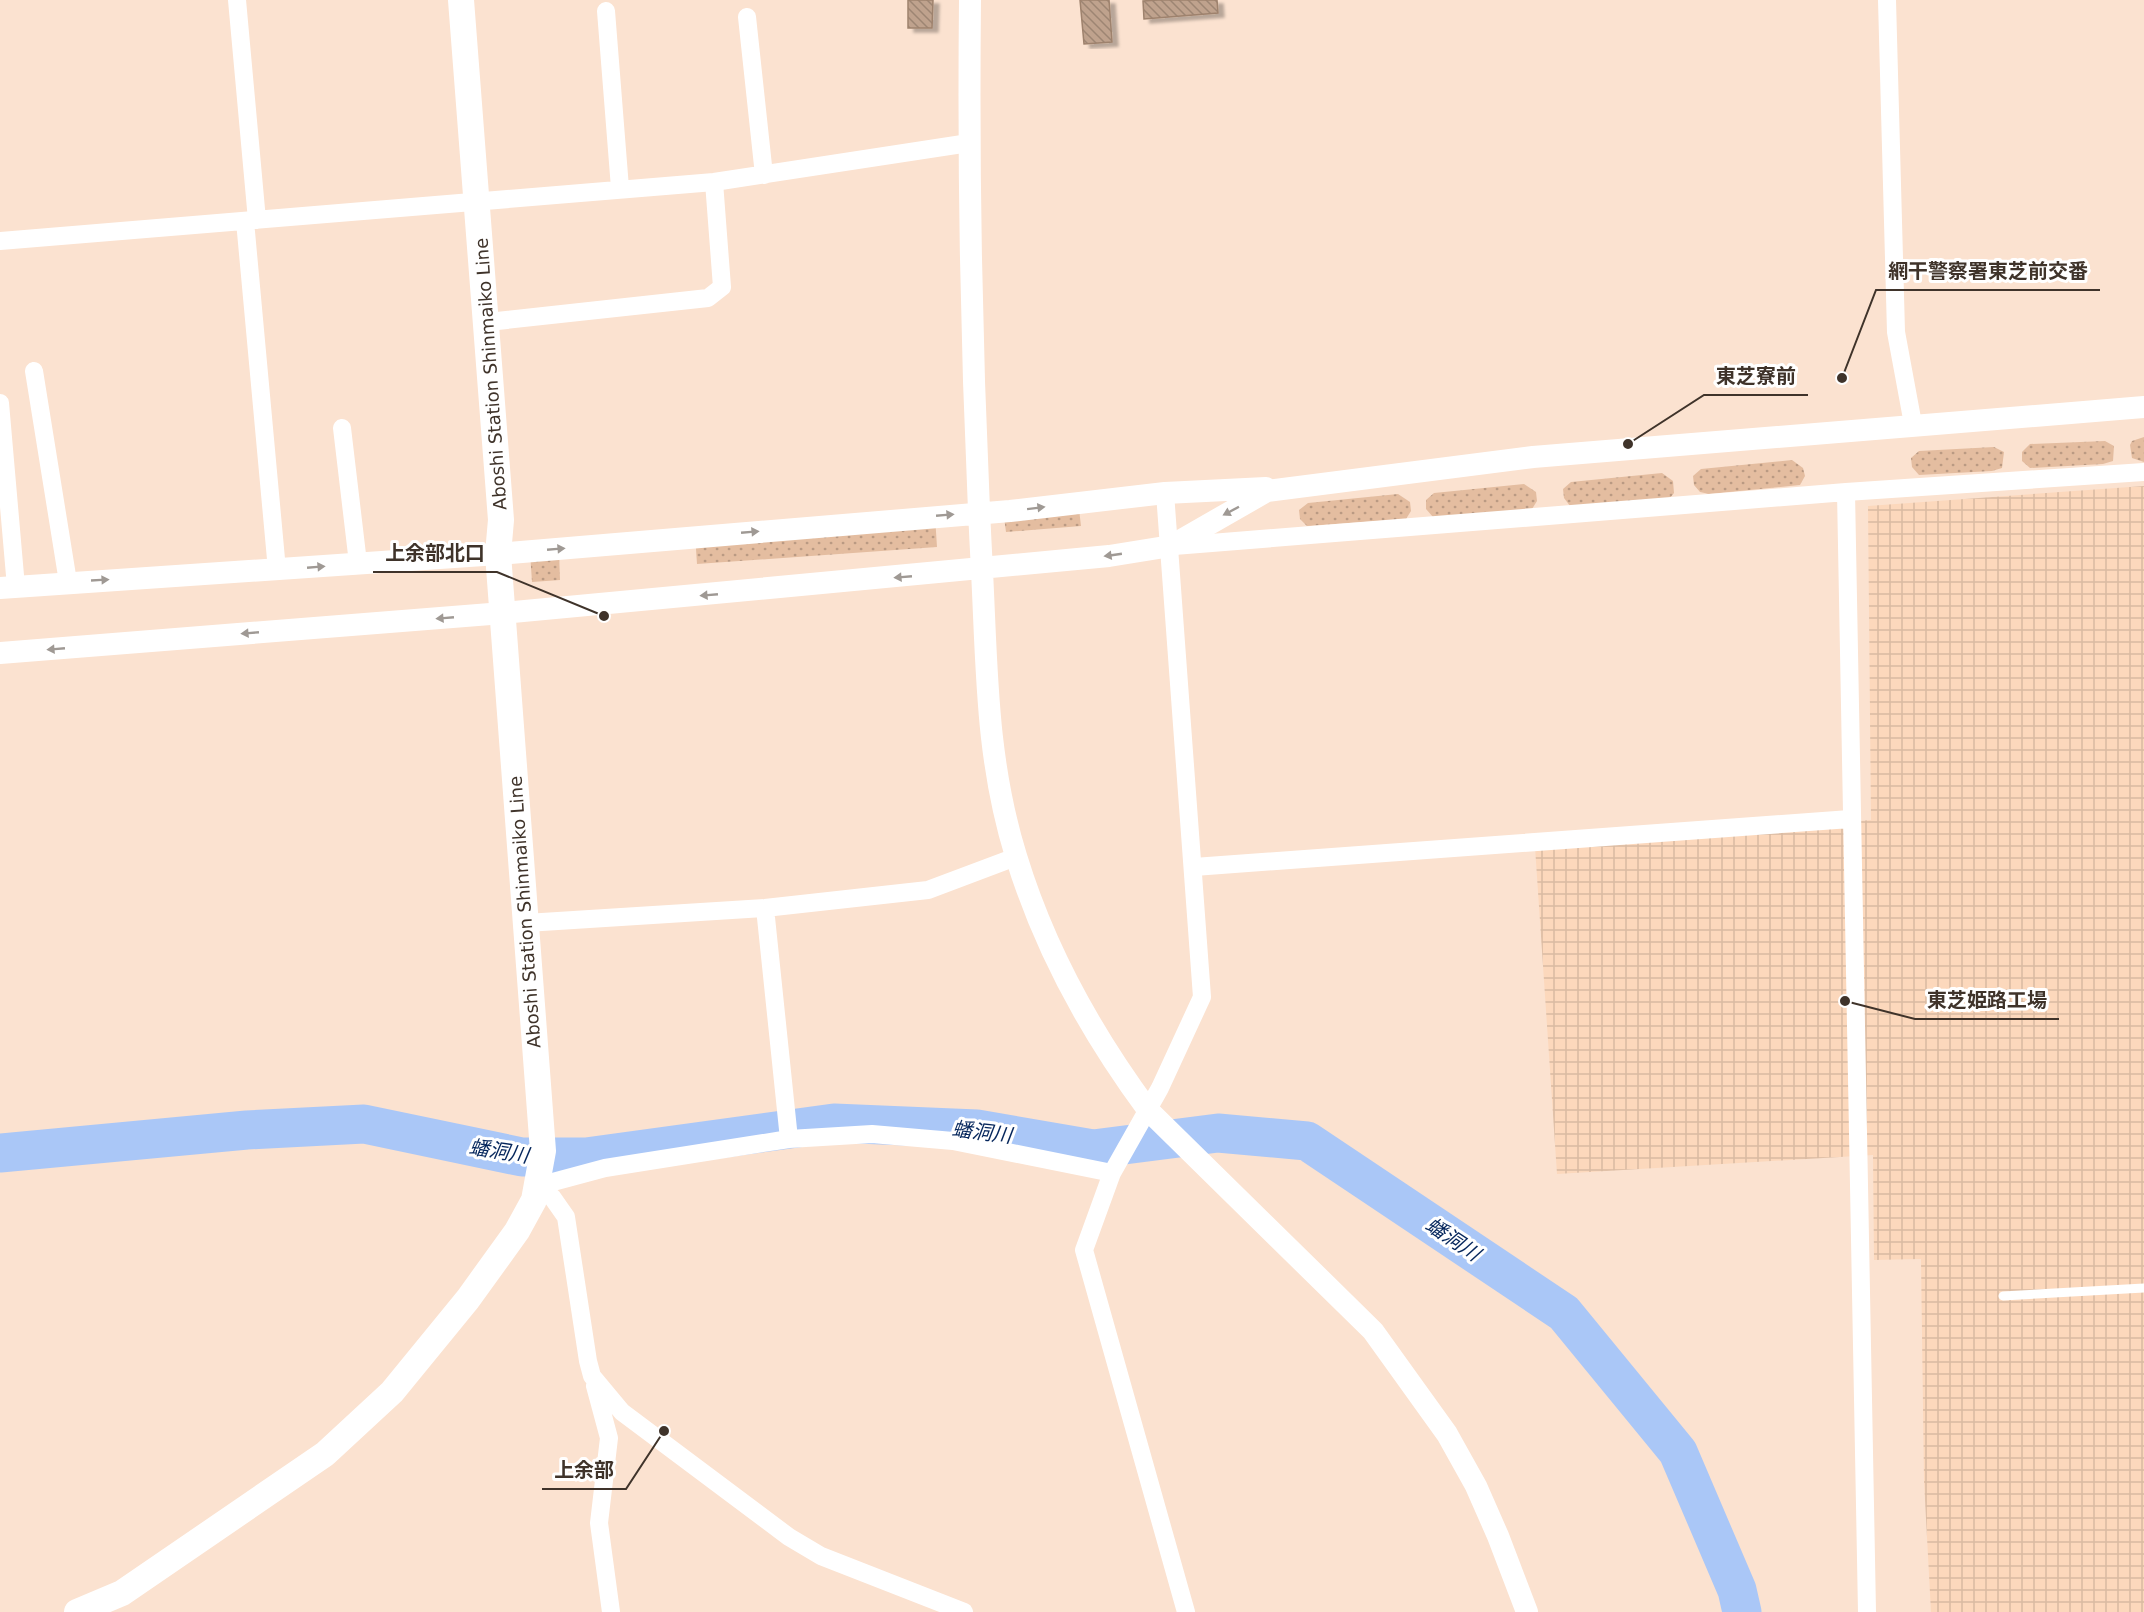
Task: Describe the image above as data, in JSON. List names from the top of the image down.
{
  "streets": {
    "main road": ["Aboshi Station Shinmaiko Line"]
  },
  "water": ["蟠洞川"],
  "places": [
    "網干警察署東芝前交番",
    "東芝寮前",
    "上余部北口",
    "東芝姫路工場",
    "上余部"
  ]
}
